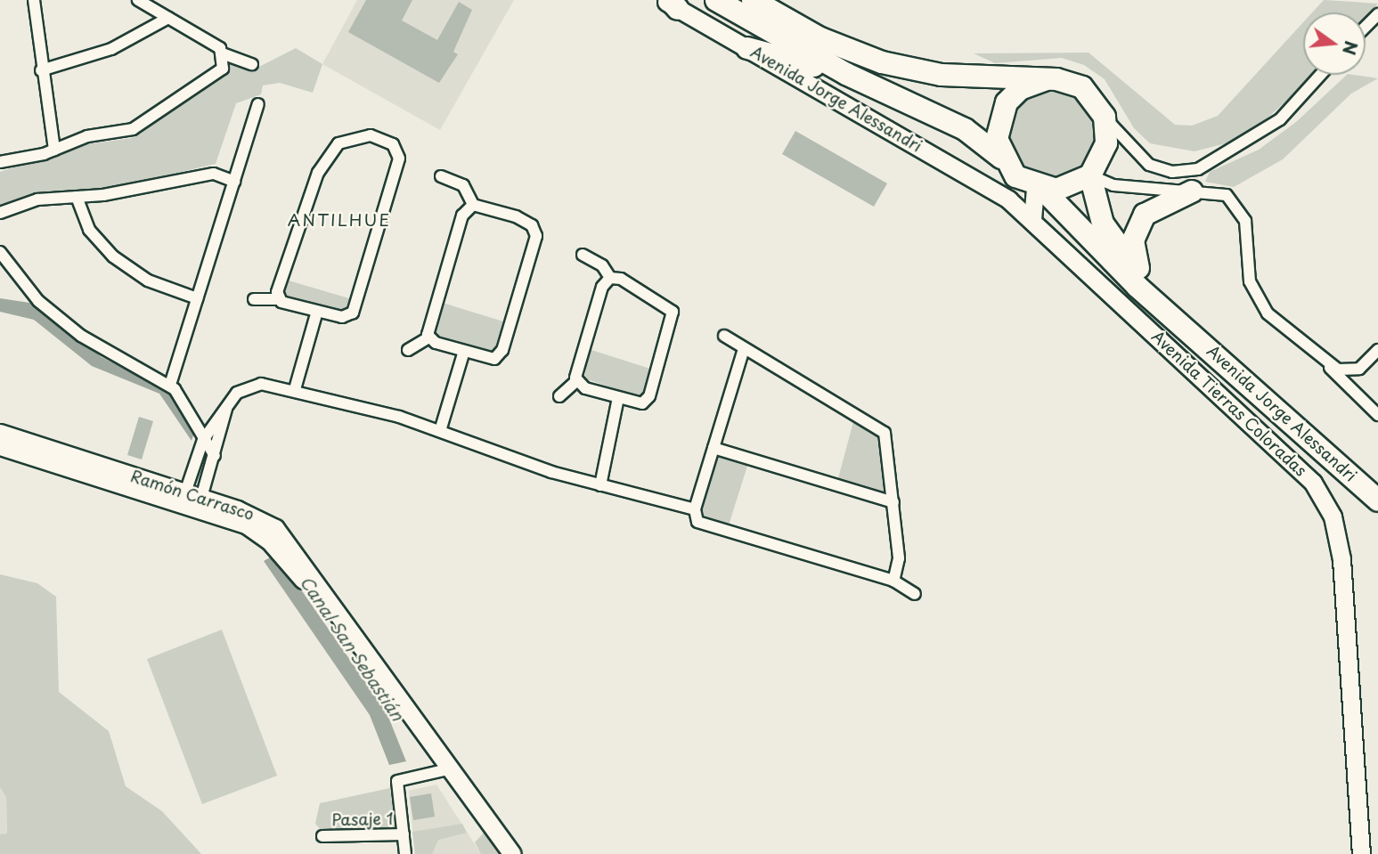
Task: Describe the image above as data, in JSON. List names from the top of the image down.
{
  "streets": {
    "highway": ["Avenida Jorge Alessandri"],
    "street": ["Avenida Tierras Coloradas", "Ramón Carrasco", "Pasaje 1"]
  },
  "crossings": [
    ["Avenida Jorge Alessandri", "Avenida Tierras Coloradas"]
  ],
  "districts": ["ANTILHUE"],
  "water": ["Canal San Sebastián"],
  "north": "right"
}
